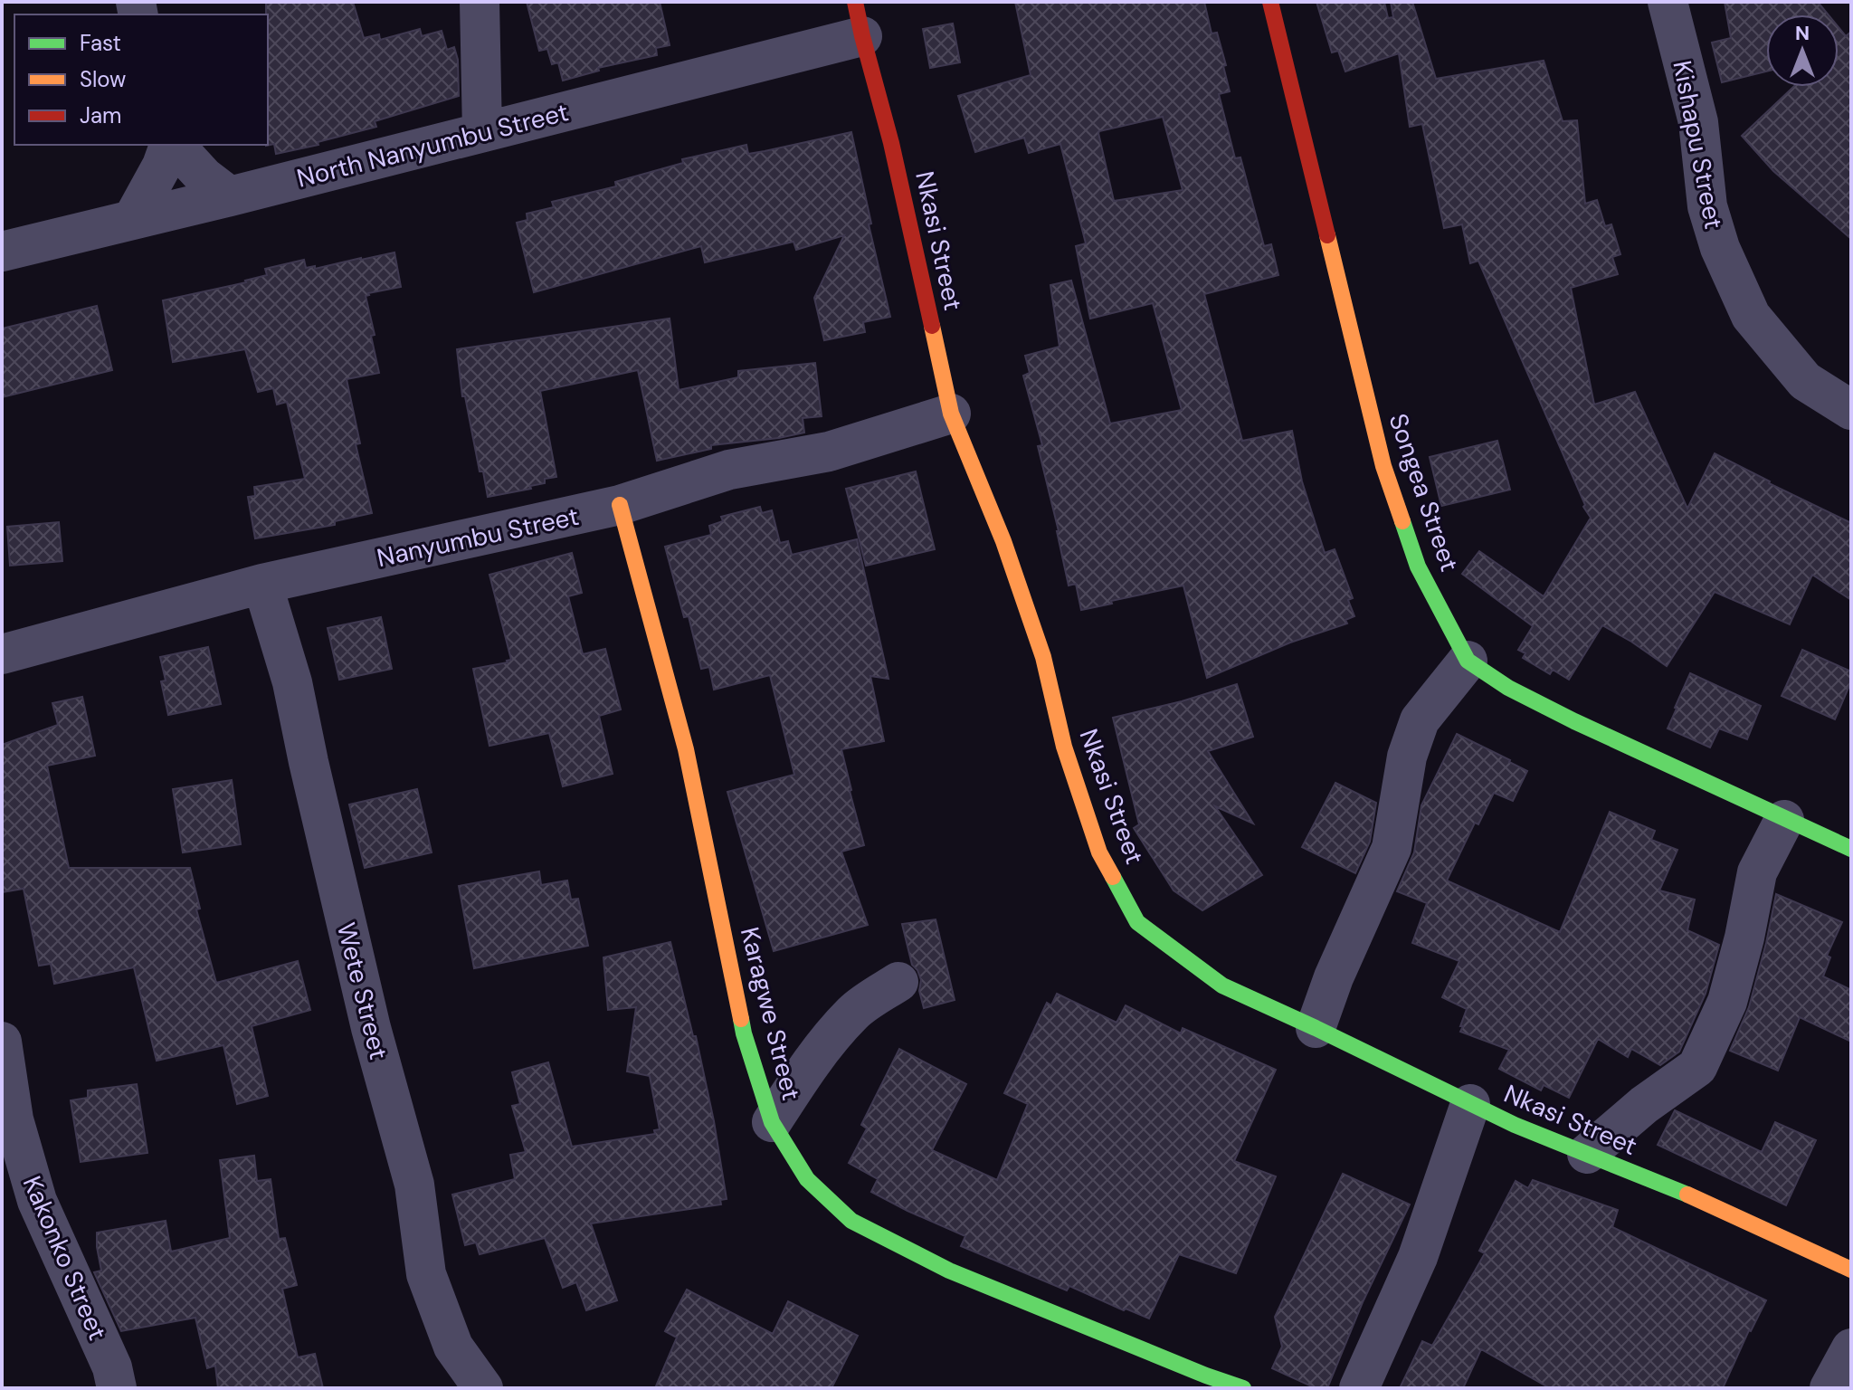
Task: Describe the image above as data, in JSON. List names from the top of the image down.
{
  "streets": {
    "street": [
      "North Nanyumbu Street",
      "Kishapu Street",
      "Nkasi Street",
      "Songea Street",
      "Nanyumbu Street",
      "Wete Street",
      "Karagwe Street",
      "Kakonko Street"
    ]
  },
  "crossings": [
    ["North Nanyumbu Street", "Nkasi Street"],
    ["Nkasi Street", "Nanyumbu Street"],
    ["Nanyumbu Street", "Wete Street"],
    ["Nanyumbu Street", "Karagwe Street"]
  ],
  "legend": ["Fast", "Slow", "Jam"],
  "north": "top"
}
